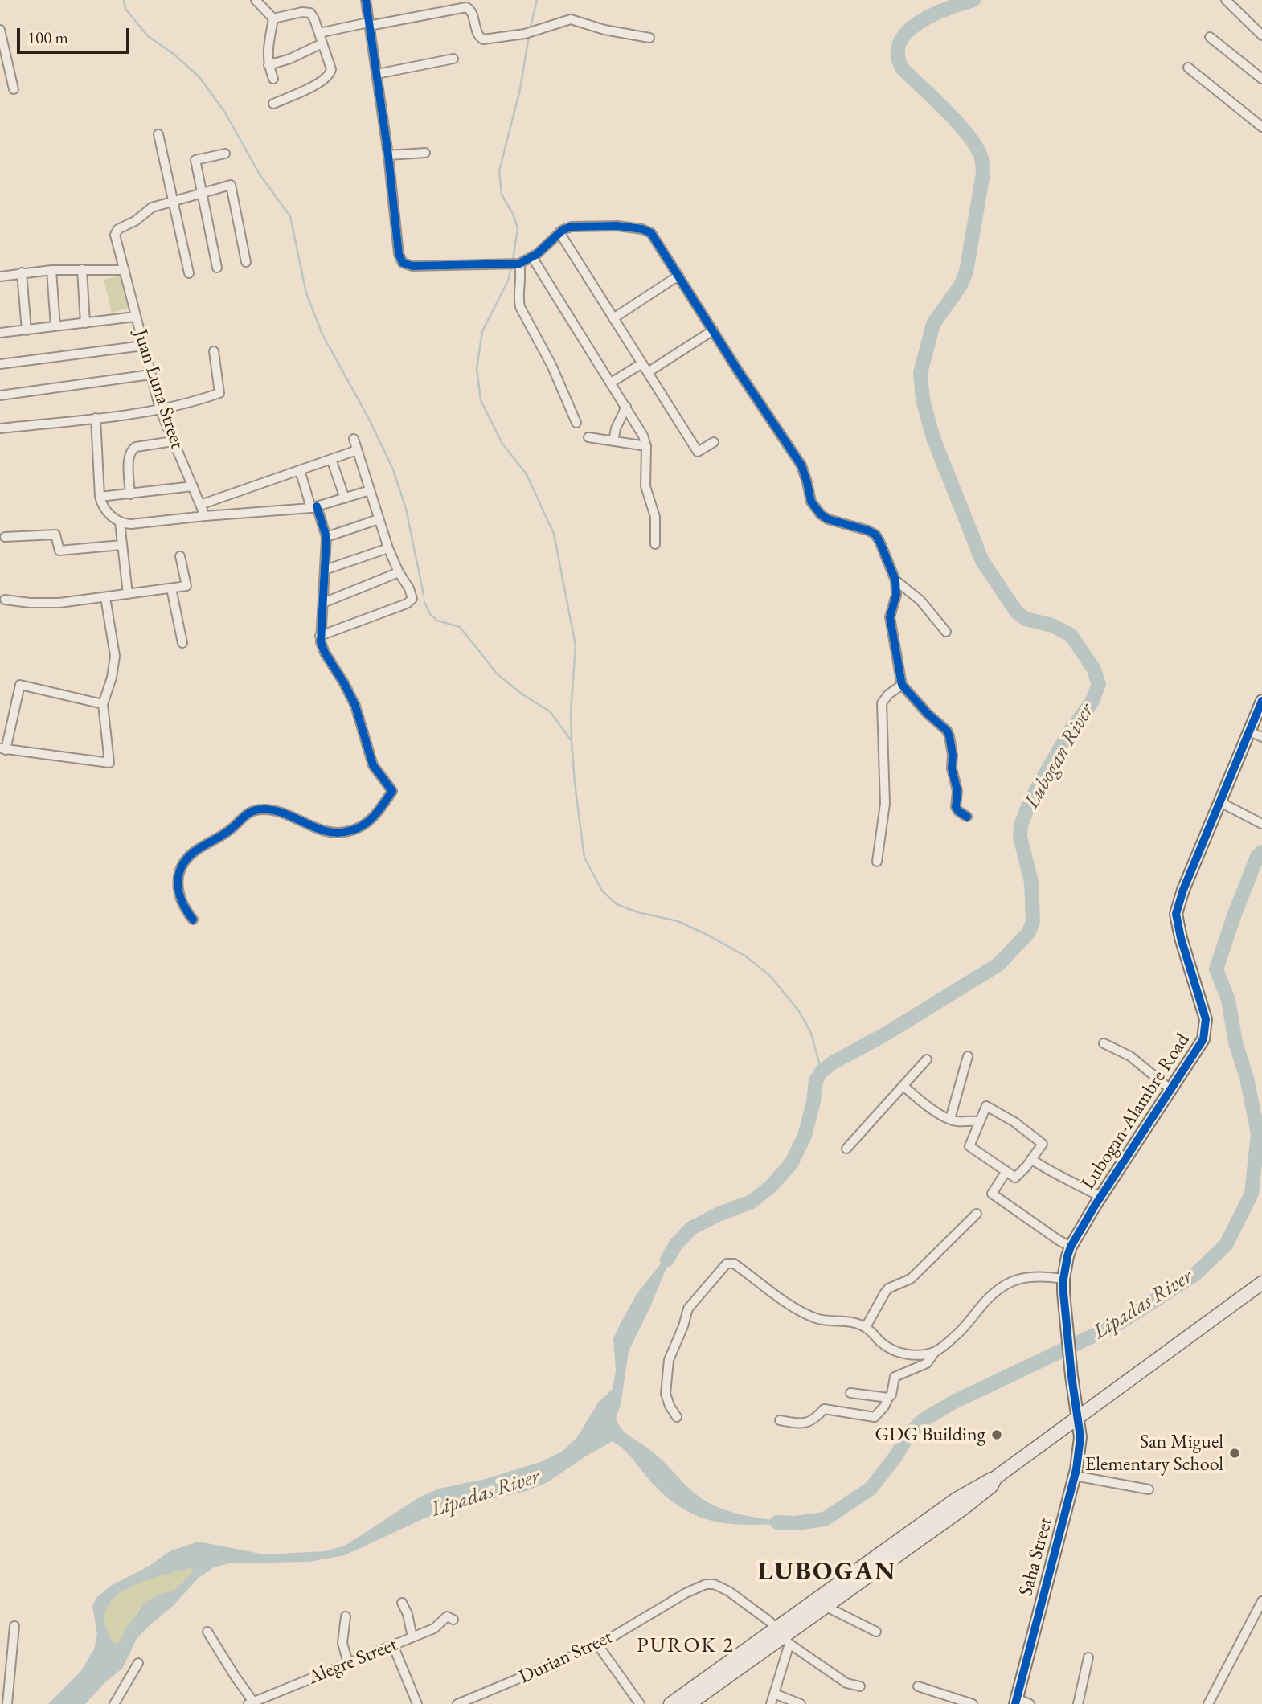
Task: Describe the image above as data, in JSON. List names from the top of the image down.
{
  "streets": {
    "street": [
      "Juan Luna Street",
      "Lubogan-Alambre Road",
      "Saha Street",
      "Durian Street",
      "Alegre Street"
    ]
  },
  "crossings": [
    ["Lubogan-Alambre Road", "Saha Street"]
  ],
  "districts": ["LUBOGAN", "PUROK 2"],
  "water": ["Lubogan River", "Lipadas River"],
  "places": ["GDG Building", "San Miguel Elementary School"],
  "scale_bar": "100 m"
}
